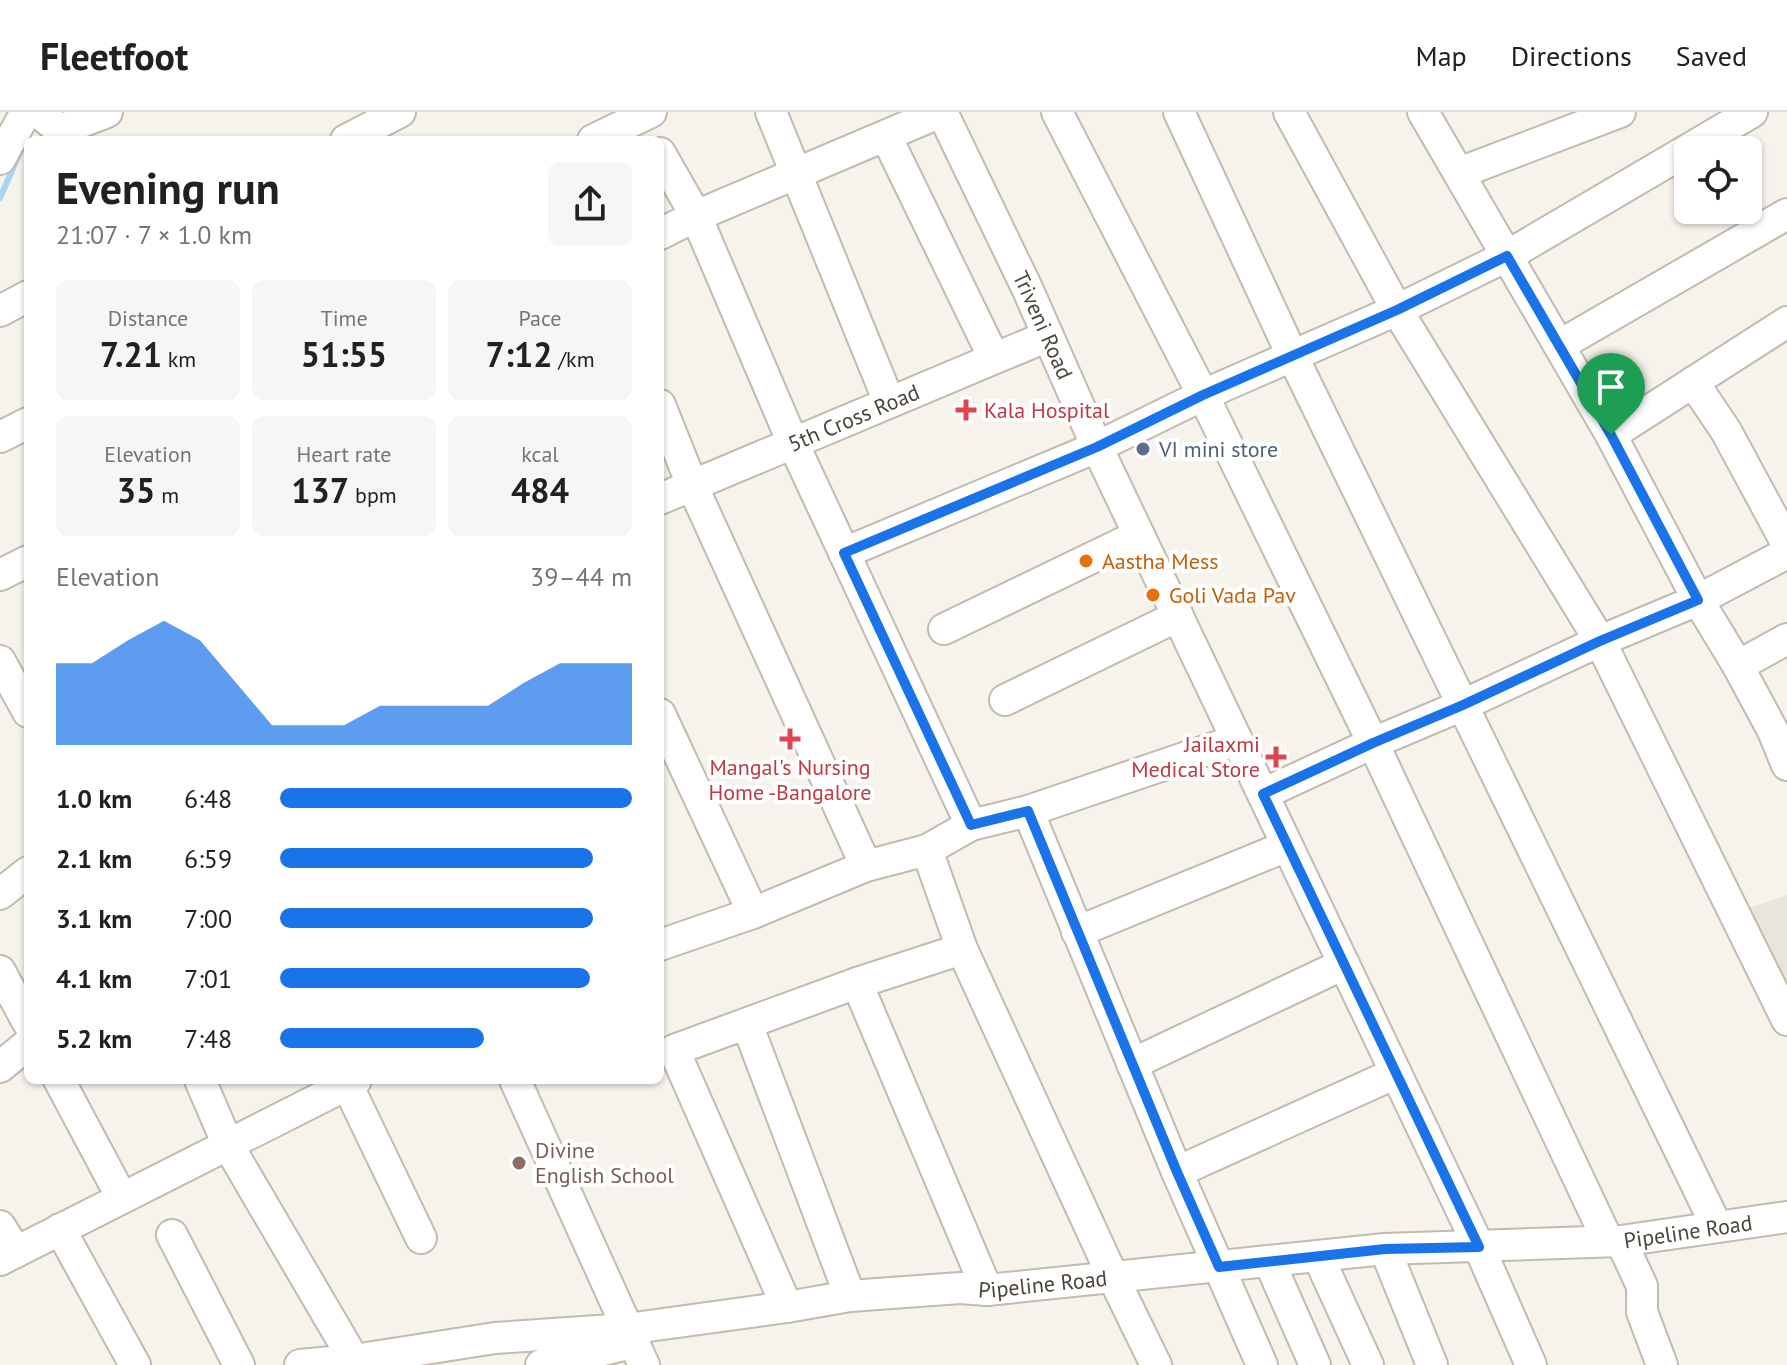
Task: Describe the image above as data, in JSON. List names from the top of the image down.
{
  "streets": {
    "street": ["Triveni Road", "5th Cross Road", "Pipeline Road"]
  },
  "crossings": [
    ["Triveni Road", "5th Cross Road"],
    ["Triveni Road", "Pipeline Road"]
  ],
  "places": {
    "health": ["Kala Hospital", "Mangal's Nursing Home -Bangalore", "Jailaxmi Medical Store"],
    "other": [
      "VI mini store",
      "Aastha Mess",
      "Goli Vada Pav",
      "Divine English School"
    ]
  },
  "page": {
    "header": "Fleetfoot",
    "nav": ["Map", "Directions", "Saved"],
    "heading": ["Evening run", "21:07 · 7 × 1.0 km"],
    "stats": [
      ["Distance", "7.21 km"],
      ["Time", "51:55"],
      ["Pace", "7:12 /km"],
      ["Elevation", "35 m"],
      ["Heart rate", "137 bpm"],
      ["kcal", "484"]
    ],
    "chart": ["Elevation", "39–44 m"],
    "list": [
      {
        "name": "1.0 km",
        "note": "6:48"
      },
      {
        "name": "2.1 km",
        "note": "6:59"
      },
      {
        "name": "3.1 km",
        "note": "7:00"
      },
      {
        "name": "4.1 km",
        "note": "7:01"
      },
      {
        "name": "5.2 km",
        "note": "7:48"
      }
    ]
  }
}
